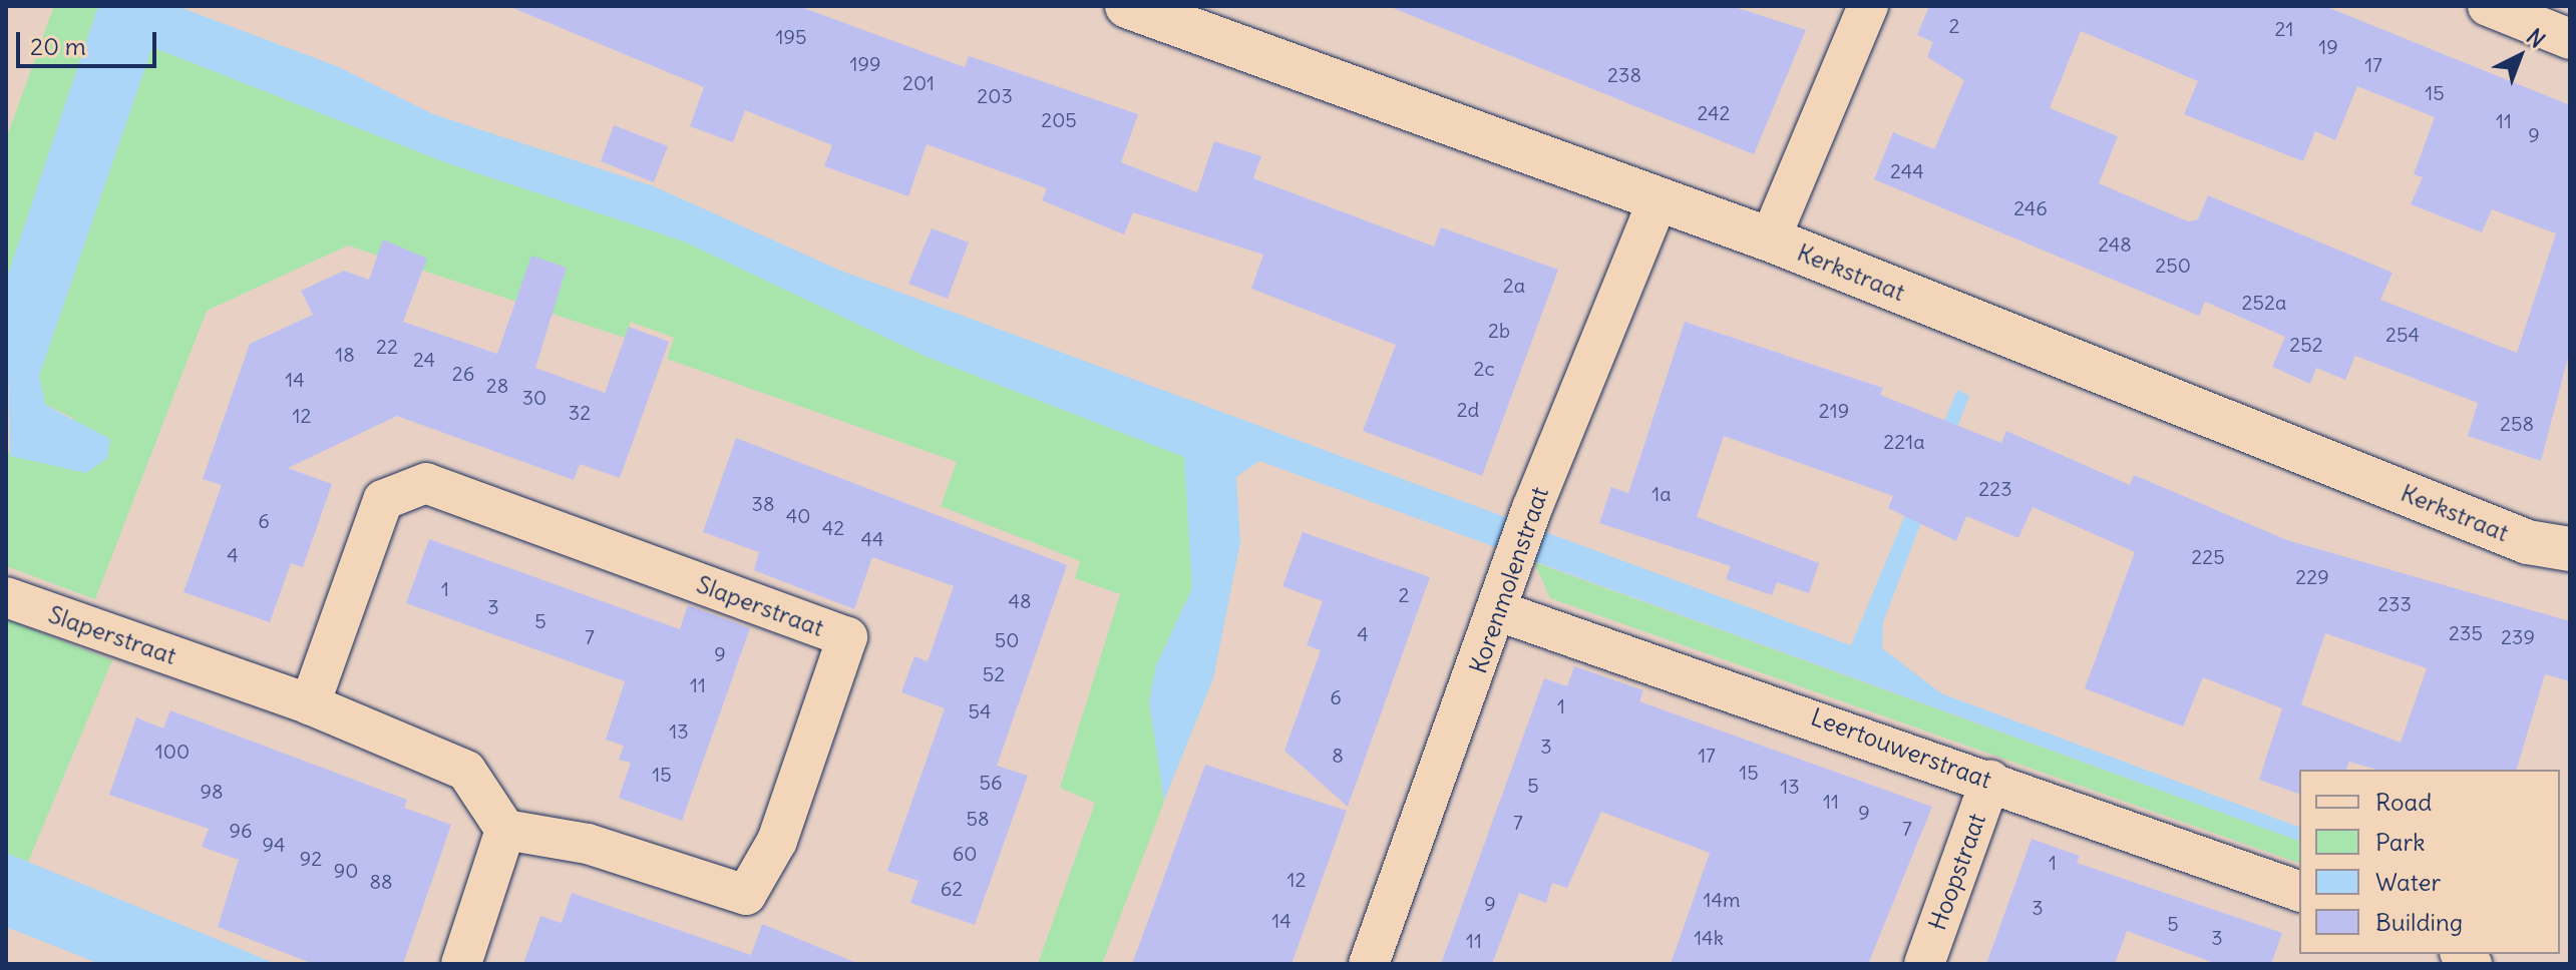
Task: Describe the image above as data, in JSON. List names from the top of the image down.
{
  "streets": {
    "street": [
      "Kerkstraat",
      "Korenmolenstraat",
      "Slaperstraat",
      "Leertouwerstraat",
      "Hoopstraat"
    ]
  },
  "crossings": [
    ["Kerkstraat", "Korenmolenstraat"],
    ["Korenmolenstraat", "Leertouwerstraat"],
    ["Leertouwerstraat", "Hoopstraat"]
  ],
  "house_numbers": [
    "2",
    "21",
    "195",
    "19",
    "199",
    "17",
    "238",
    "201",
    "15",
    "203",
    "242",
    "205",
    "11",
    "9",
    "244",
    "246",
    "248",
    "250",
    "2a",
    "252a",
    "2b",
    "254",
    "252",
    "22",
    "18",
    "24",
    "2c",
    "26",
    "14",
    "28",
    "30",
    "2d",
    "219",
    "32",
    "12",
    "258",
    "221a",
    "223",
    "1a",
    "38",
    "40",
    "6",
    "42",
    "44",
    "4",
    "225",
    "229",
    "1",
    "2",
    "48",
    "233",
    "3",
    "5",
    "235",
    "4",
    "7",
    "239",
    "50",
    "9",
    "52",
    "11",
    "6",
    "1",
    "54",
    "13",
    "3",
    "100",
    "8",
    "17",
    "15",
    "15",
    "56",
    "5",
    "13",
    "98",
    "11",
    "9",
    "58",
    "7",
    "7",
    "96",
    "94",
    "60",
    "92",
    "1",
    "90",
    "12",
    "88",
    "62",
    "14m",
    "9",
    "3",
    "14",
    "5",
    "14k",
    "3",
    "11"
  ],
  "legend": [
    "Road",
    "Park",
    "Water",
    "Building"
  ],
  "scale_bar": "20 m",
  "north": "top right"
}
